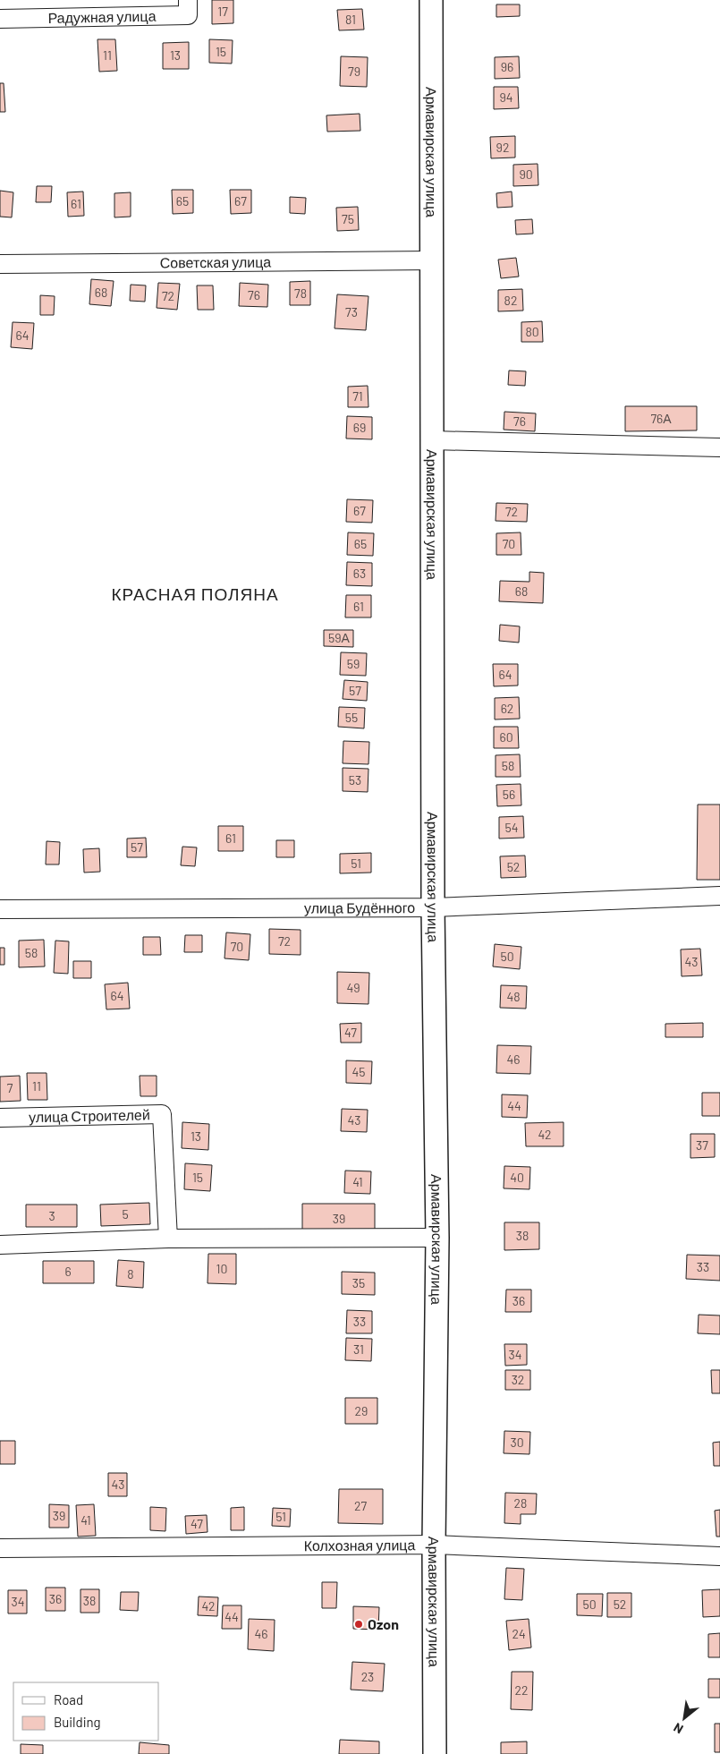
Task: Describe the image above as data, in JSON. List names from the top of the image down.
{
  "streets": {
    "main road": ["Армавирская улица"],
    "street": [
      "Радужная улица",
      "Советская улица",
      "улица Будённого",
      "улица Строителей",
      "Колхозная улица"
    ]
  },
  "crossings": [
    ["Армавирская улица", "Советская улица"],
    ["Армавирская улица", "улица Будённого"],
    ["Армавирская улица", "Колхозная улица"]
  ],
  "districts": ["КРАСНАЯ ПОЛЯНА"],
  "places": ["Ozon"],
  "house_numbers": [
    "17",
    "81",
    "15",
    "11",
    "13",
    "96",
    "79",
    "94",
    "92",
    "90",
    "65",
    "67",
    "61",
    "75",
    "68",
    "78",
    "76",
    "72",
    "82",
    "73",
    "80",
    "64",
    "71",
    "76А",
    "76",
    "69",
    "67",
    "72",
    "65",
    "70",
    "63",
    "68",
    "61",
    "59А",
    "59",
    "64",
    "57",
    "62",
    "55",
    "60",
    "58",
    "53",
    "56",
    "54",
    "61",
    "57",
    "51",
    "52",
    "72",
    "70",
    "58",
    "50",
    "43",
    "49",
    "64",
    "48",
    "47",
    "46",
    "45",
    "11",
    "7",
    "44",
    "43",
    "42",
    "13",
    "37",
    "15",
    "40",
    "41",
    "5",
    "3",
    "39",
    "38",
    "33",
    "10",
    "6",
    "8",
    "35",
    "36",
    "33",
    "31",
    "34",
    "32",
    "29",
    "30",
    "43",
    "28",
    "27",
    "39",
    "51",
    "41",
    "47",
    "36",
    "38",
    "34",
    "50",
    "52",
    "42",
    "44",
    "46",
    "24",
    "23",
    "22"
  ],
  "legend": ["Road", "Building"],
  "north": "bottom left"
}
